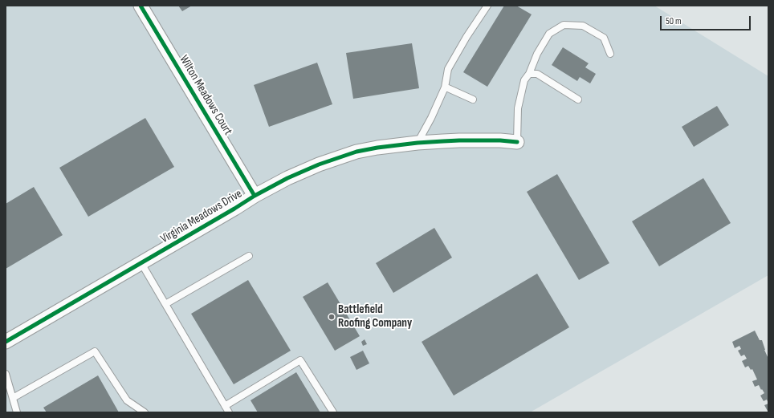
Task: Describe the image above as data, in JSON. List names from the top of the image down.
{
  "streets": {
    "street": ["Wilton Meadows Court", "Virginia Meadows Drive"]
  },
  "crossings": [
    ["Wilton Meadows Court", "Virginia Meadows Drive"]
  ],
  "places": ["Battlefield Roofing Company"],
  "scale_bar": "50 m"
}
